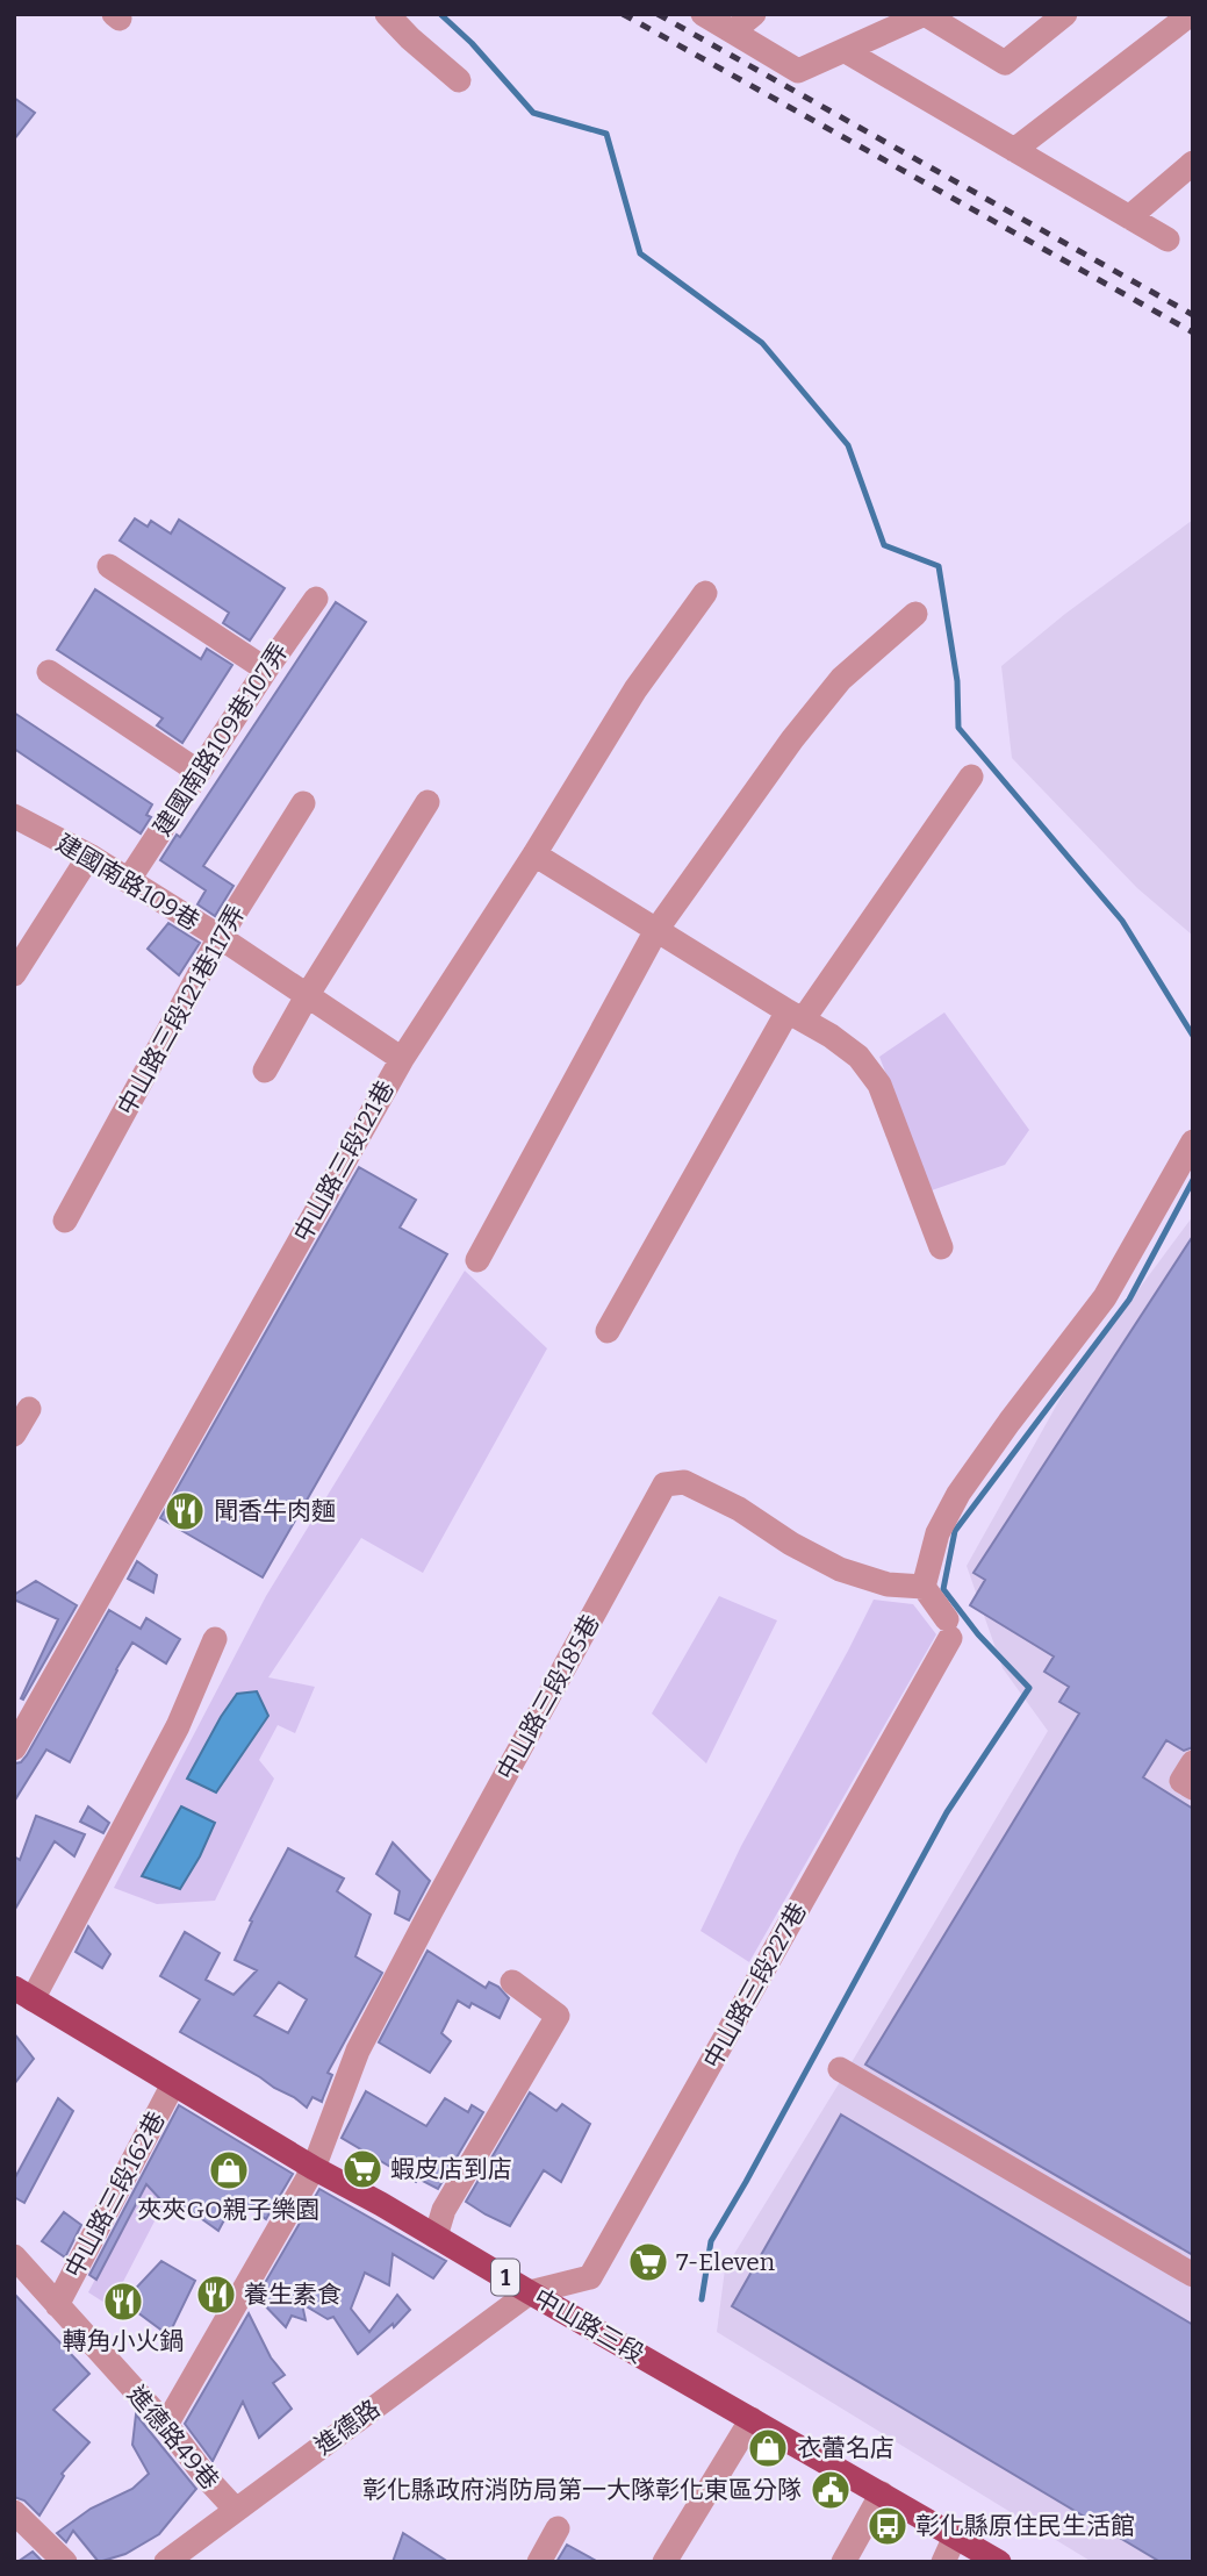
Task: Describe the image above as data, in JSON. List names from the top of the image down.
{
  "streets": {
    "main road": ["1", "中山路三段"],
    "street": [
      "建國南路109巷107弄",
      "建國南路109巷",
      "中山路三段121巷117弄",
      "中山路三段121巷",
      "中山路三段185巷",
      "中山路三段227巷",
      "中山路三段162巷",
      "進德路",
      "進德路49巷"
    ]
  },
  "crossings": [
    ["建國南路109巷107弄", "建國南路109巷"],
    ["建國南路109巷", "中山路三段121巷117弄"],
    ["建國南路109巷", "中山路三段121巷"],
    ["中山路三段185巷", "中山路三段227巷"],
    ["中山路三段185巷", "中山路三段"],
    ["中山路三段227巷", "中山路三段"],
    ["中山路三段227巷", "進德路"],
    ["中山路三段162巷", "中山路三段"],
    ["中山路三段162巷", "進德路49巷"],
    ["中山路三段", "進德路"],
    ["進德路", "進德路49巷"]
  ],
  "places": {
    "restaurant": ["聞香牛肉麵", "養生素食", "轉角小火鍋"],
    "supermarket": ["蝦皮店到店", "7-Eleven"],
    "shop": ["夾夾GO親子樂園", "衣蕾名店"],
    "public building": ["彰化縣政府消防局第一大隊彰化東區分隊"],
    "bus stop": ["彰化縣原住民生活館"]
  }
}
